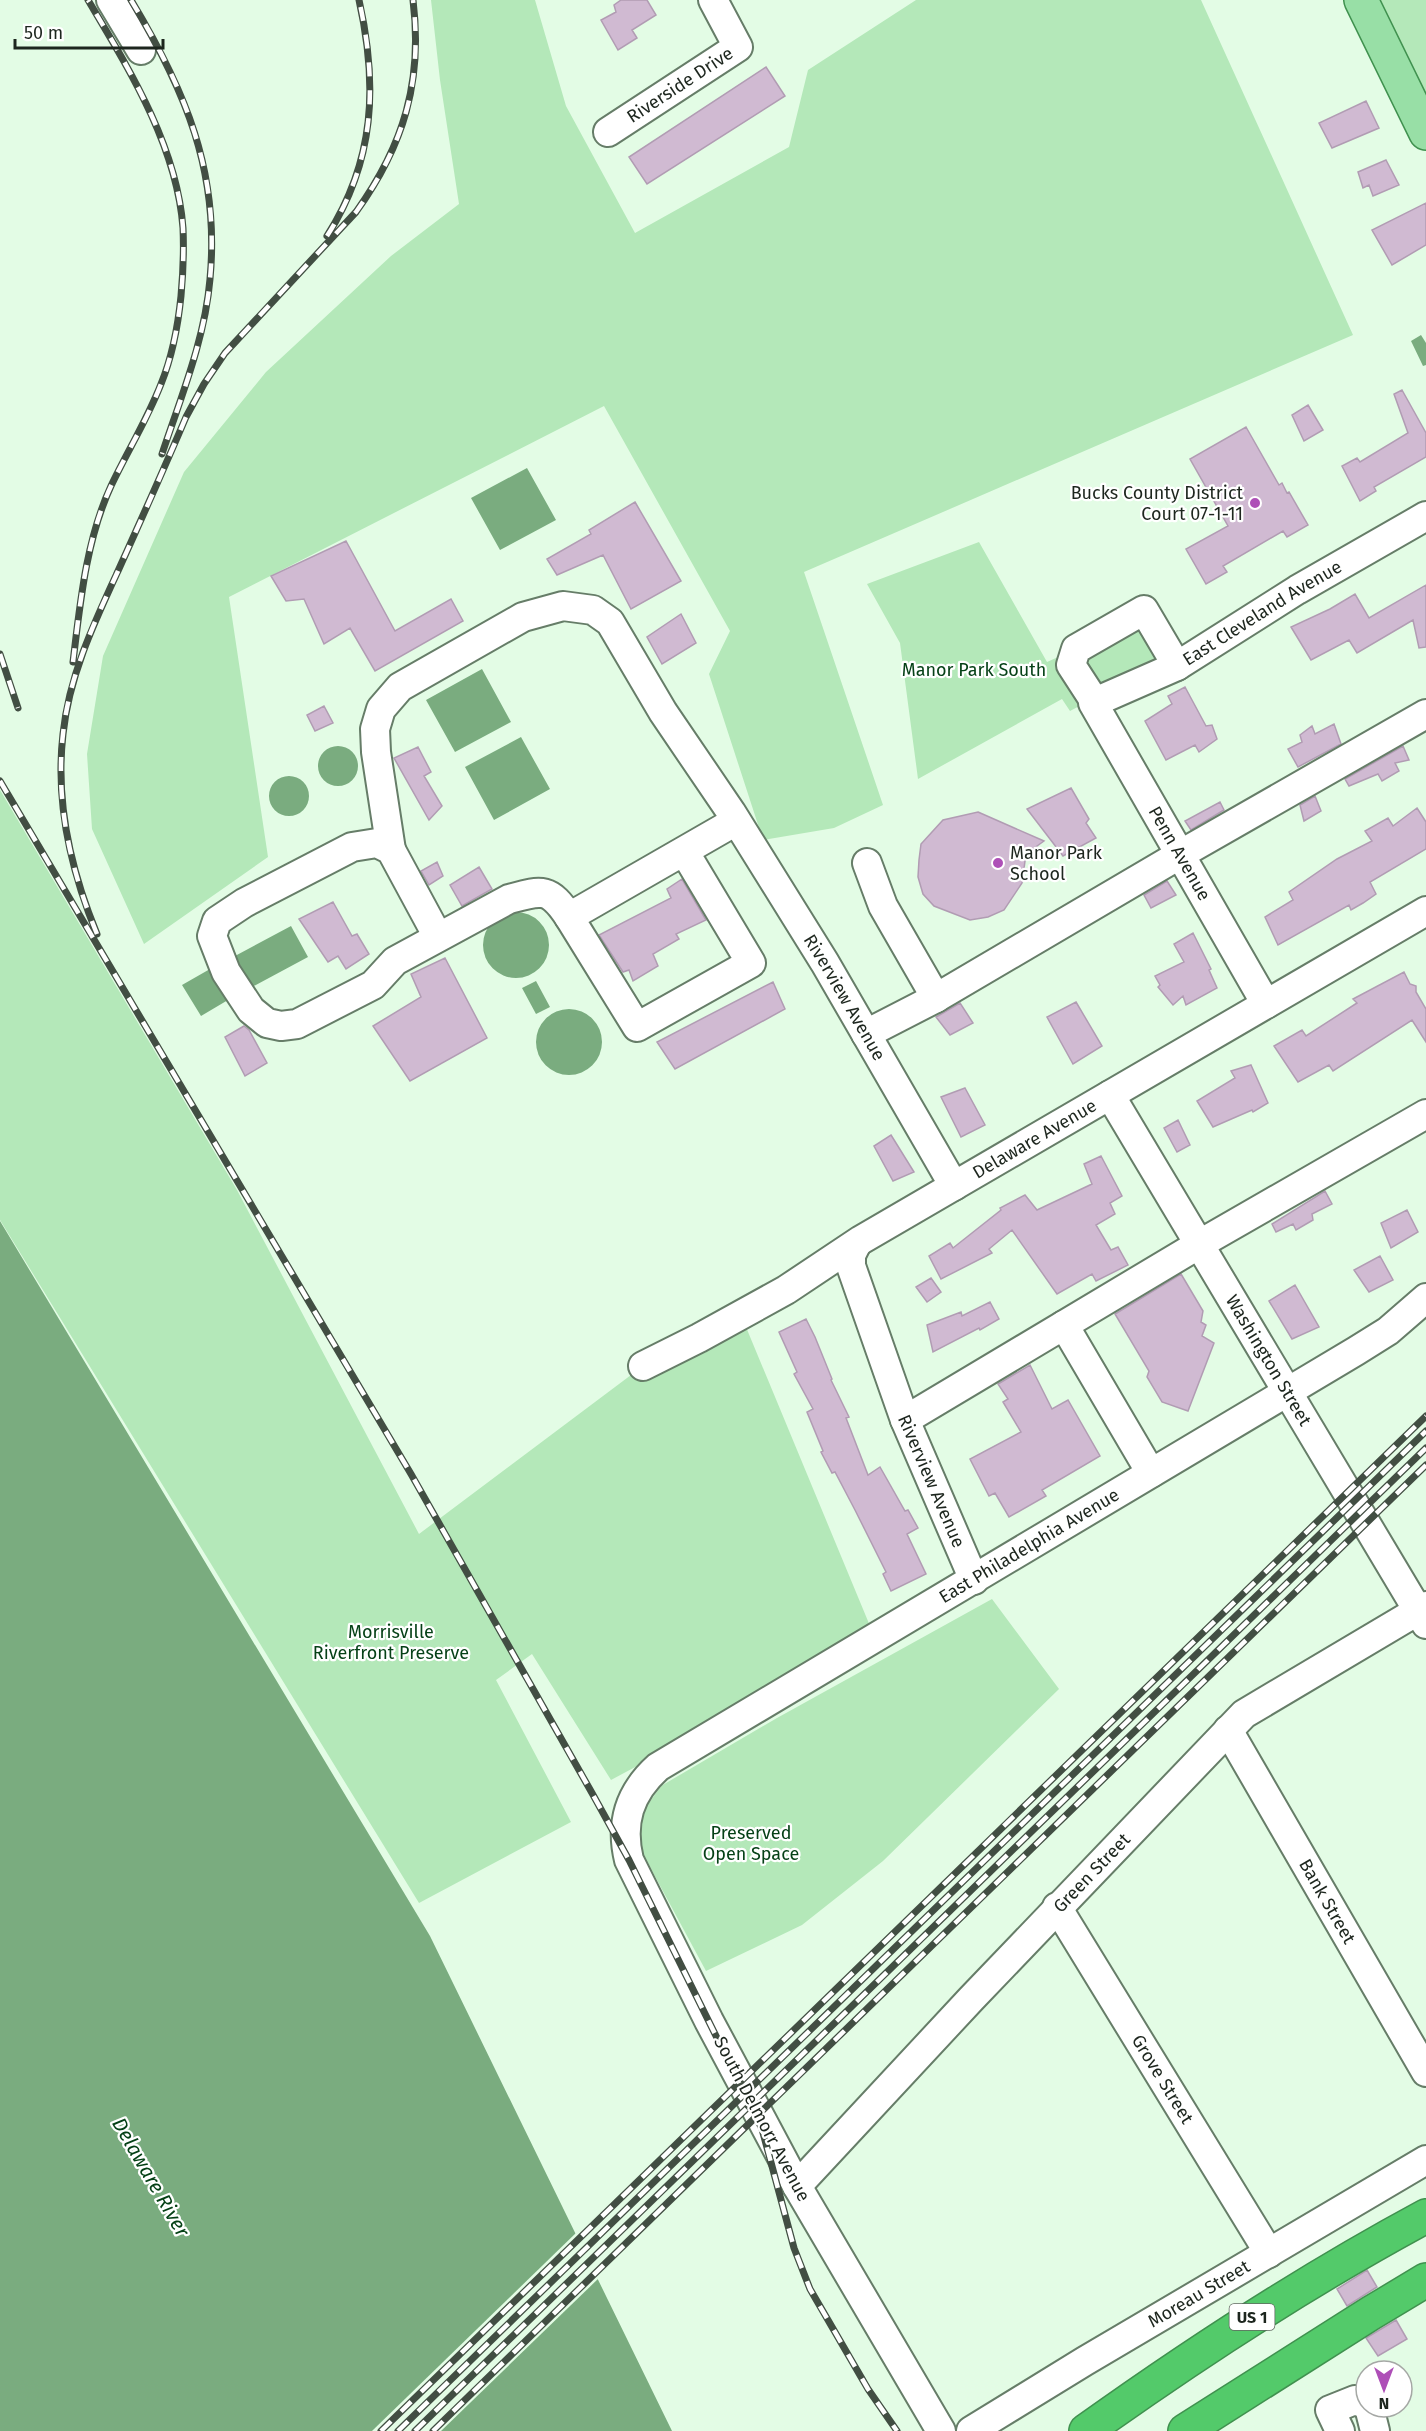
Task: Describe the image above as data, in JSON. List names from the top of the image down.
{
  "streets": {
    "highway": ["US 1"],
    "street": [
      "Riverside Drive",
      "East Cleveland Avenue",
      "Penn Avenue",
      "Riverview Avenue",
      "Delaware Avenue",
      "Washington Street",
      "East Philadelphia Avenue",
      "Green Street",
      "Bank Street",
      "Grove Street",
      "South Delmorr Avenue",
      "Moreau Street"
    ]
  },
  "crossings": [
    ["East Cleveland Avenue", "Penn Avenue"],
    ["Penn Avenue", "Delaware Avenue"],
    ["Riverview Avenue", "Delaware Avenue"],
    ["Riverview Avenue", "East Philadelphia Avenue"],
    ["Delaware Avenue", "Washington Street"],
    ["Washington Street", "East Philadelphia Avenue"],
    ["Washington Street", "Green Street"],
    ["East Philadelphia Avenue", "South Delmorr Avenue"],
    ["Green Street", "Bank Street"],
    ["Green Street", "Grove Street"],
    ["Green Street", "South Delmorr Avenue"],
    ["Grove Street", "Moreau Street"]
  ],
  "water": ["Delaware River"],
  "parks": ["Manor Park South", "Morrisville Riverfront Preserve", "Preserved Open Space"],
  "places": ["Bucks County District Court 07-1-11", "Manor Park School"],
  "scale_bar": "50 m",
  "north": "bottom"
}
